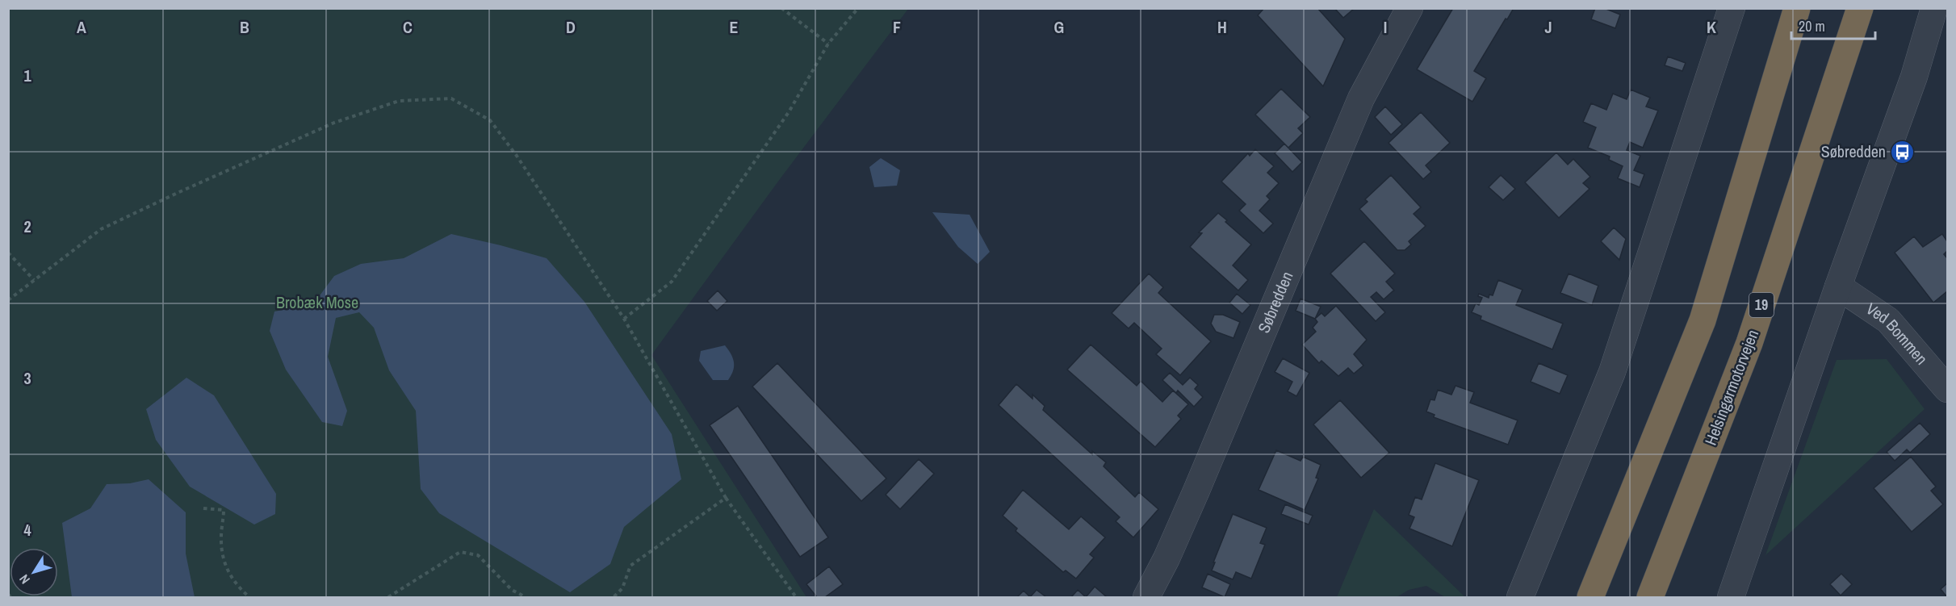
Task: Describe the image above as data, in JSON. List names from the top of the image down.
{
  "streets": {
    "highway": ["19", "Helsingørmotorvejen"],
    "street": ["Søbredden", "Ved Bommen"]
  },
  "parks": ["Brobæk Mose"],
  "places": {
    "bus stop": ["Søbredden"]
  },
  "scale_bar": "20 m",
  "north": "bottom left",
  "grid": {
    "columns": [
      "A",
      "B",
      "C",
      "D",
      "E",
      "F",
      "G",
      "H",
      "I",
      "J",
      "K"
    ],
    "rows": [
      "1",
      "2",
      "3",
      "4"
    ]
  }
}
